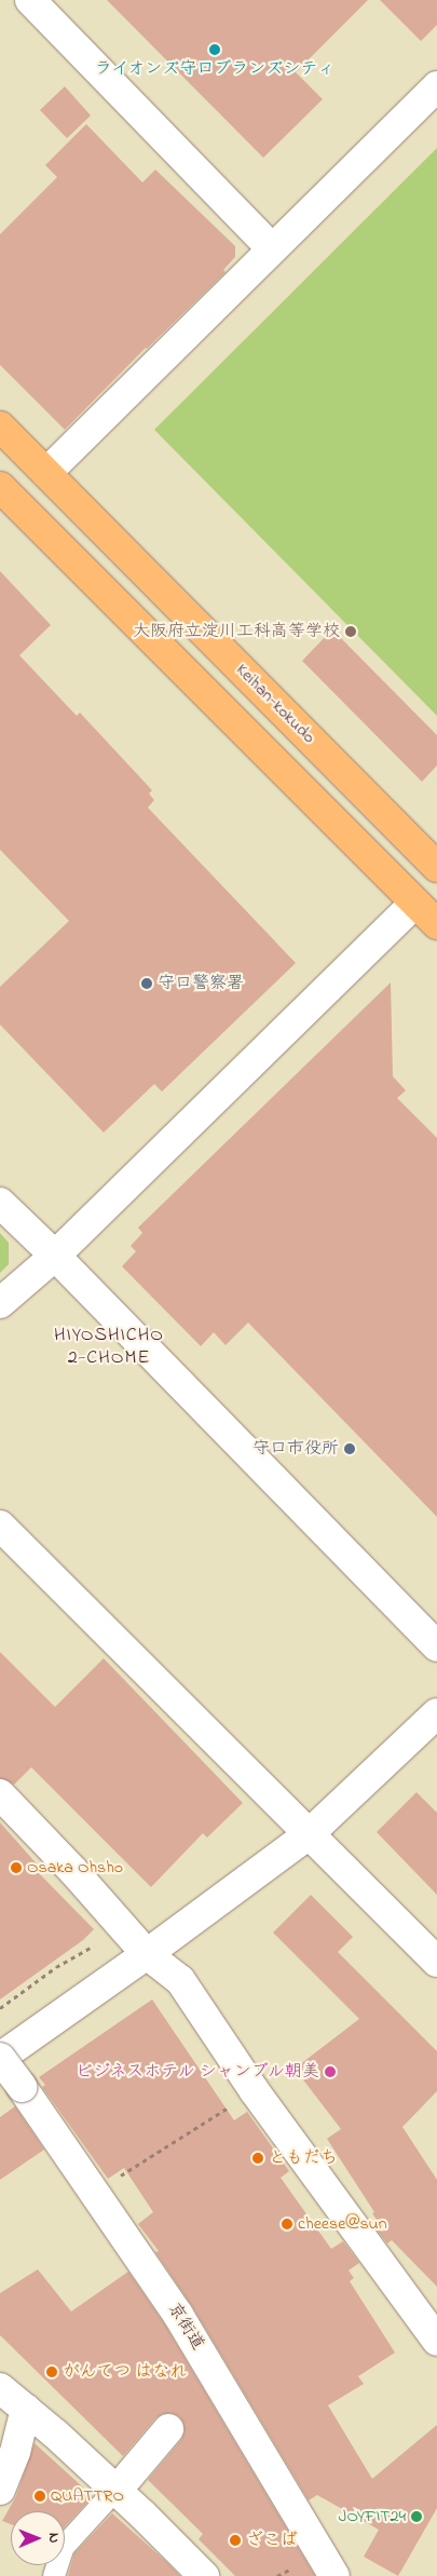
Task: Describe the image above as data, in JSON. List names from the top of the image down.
{
  "streets": {
    "highway": ["Keihan-kokudo"],
    "street": ["京街道"]
  },
  "districts": ["HIYOSHICHO 2-CHOME"],
  "places": [
    "ライオンズ守口ブランズシティ",
    "大阪府立淀川工科高等学校",
    "守口警察署",
    "守口市役所",
    "Osaka Ohsho",
    "ビジネスホテル シャンブル朝美",
    "ともだち",
    "cheese@sun",
    "がんてつ はなれ",
    "QUATTRO",
    "JOYFIT24",
    "ざこば"
  ],
  "north": "right"
}
